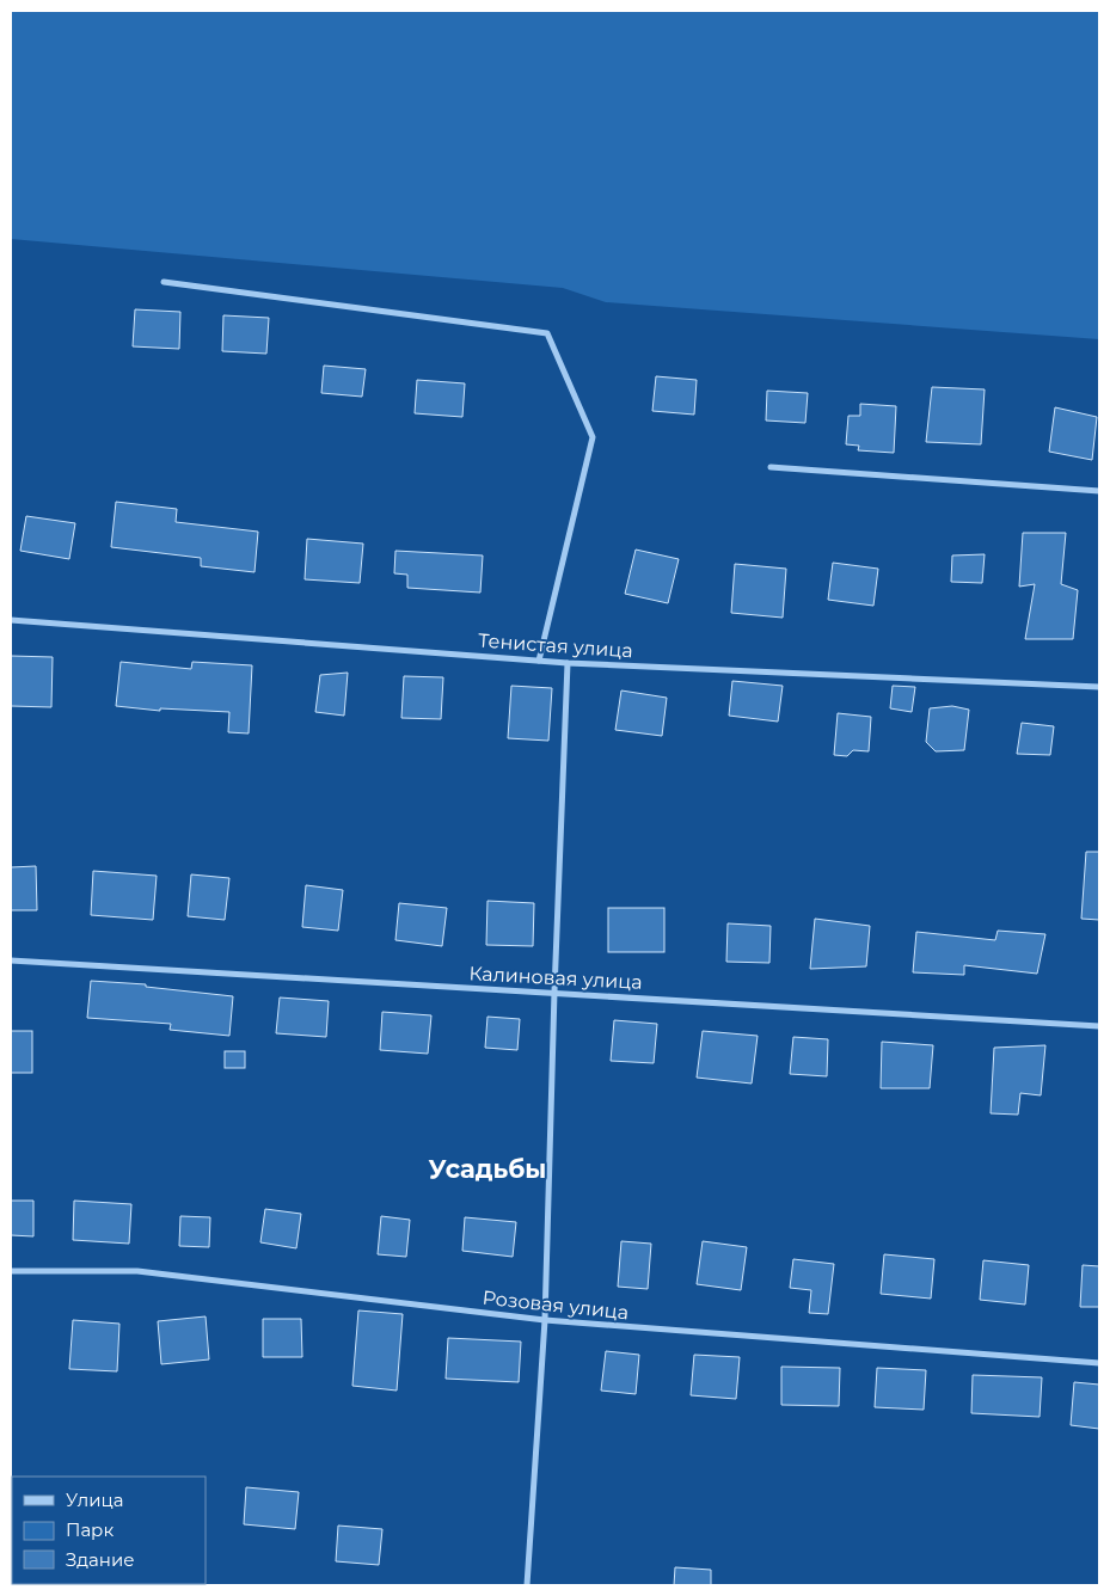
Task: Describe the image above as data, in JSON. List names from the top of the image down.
{
  "streets": {
    "street": ["Тенистая улица", "Калиновая улица", "Розовая улица"]
  },
  "districts": ["Усадьбы"],
  "legend": ["Улица", "Парк", "Здание"]
}
